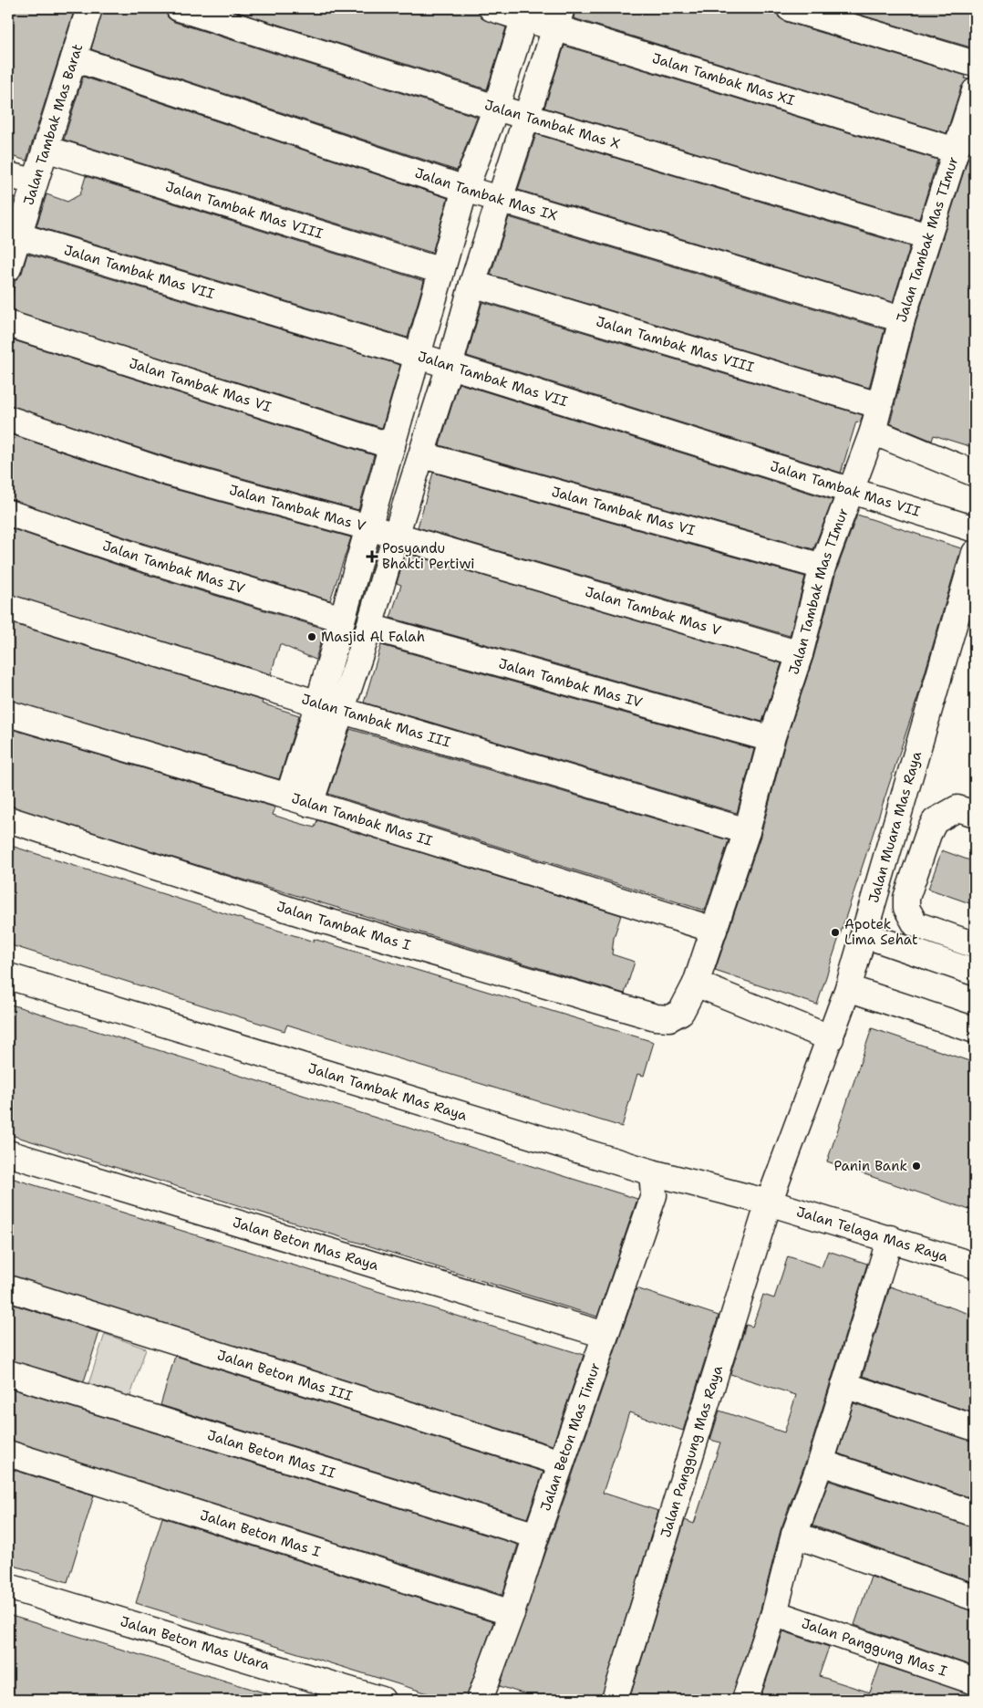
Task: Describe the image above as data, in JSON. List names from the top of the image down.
{
  "streets": {
    "street": [
      "Jalan Tambak Mas XI",
      "Jalan Tambak Mas X",
      "Jalan Tambak Mas Barat",
      "Jalan Tambak Mas IX",
      "Jalan Tambak Mas VIII",
      "Jalan Tambak Mas TImur",
      "Jalan Tambak Mas VII",
      "Jalan Tambak Mas VI",
      "Jalan Tambak Mas V",
      "Jalan Tambak Mas IV",
      "Jalan Tambak Mas III",
      "Jalan Tambak Mas II",
      "Jalan Muara Mas Raya",
      "Jalan Tambak Mas I",
      "Jalan Tambak Mas Raya",
      "Jalan Telaga Mas Raya",
      "Jalan Beton Mas Raya",
      "Jalan Beton Mas III",
      "Jalan Beton Mas Timur",
      "Jalan Panggung Mas Raya",
      "Jalan Beton Mas II",
      "Jalan Beton Mas I",
      "Jalan Beton Mas Utara",
      "Jalan Panggung Mas I"
    ]
  },
  "crossings": [
    ["Jalan Tambak Mas XI", "Jalan Tambak Mas TImur"],
    ["Jalan Tambak Mas X", "Jalan Tambak Mas TImur"],
    ["Jalan Tambak Mas Barat", "Jalan Tambak Mas IX"],
    ["Jalan Tambak Mas Barat", "Jalan Tambak Mas VIII"],
    ["Jalan Tambak Mas Barat", "Jalan Tambak Mas VII"],
    ["Jalan Tambak Mas IX", "Jalan Tambak Mas TImur"],
    ["Jalan Tambak Mas VIII", "Jalan Tambak Mas TImur"],
    ["Jalan Tambak Mas TImur", "Jalan Tambak Mas VII"],
    ["Jalan Tambak Mas TImur", "Jalan Tambak Mas VI"],
    ["Jalan Tambak Mas TImur", "Jalan Tambak Mas V"],
    ["Jalan Tambak Mas TImur", "Jalan Tambak Mas IV"],
    ["Jalan Tambak Mas TImur", "Jalan Tambak Mas III"],
    ["Jalan Tambak Mas TImur", "Jalan Tambak Mas II"],
    ["Jalan Tambak Mas TImur", "Jalan Tambak Mas I"],
    ["Jalan Muara Mas Raya", "Jalan Tambak Mas Raya"],
    ["Jalan Muara Mas Raya", "Jalan Telaga Mas Raya"],
    ["Jalan Muara Mas Raya", "Jalan Panggung Mas Raya"],
    ["Jalan Tambak Mas Raya", "Jalan Telaga Mas Raya"],
    ["Jalan Tambak Mas Raya", "Jalan Beton Mas Timur"],
    ["Jalan Tambak Mas Raya", "Jalan Panggung Mas Raya"],
    ["Jalan Telaga Mas Raya", "Jalan Panggung Mas Raya"],
    ["Jalan Beton Mas Raya", "Jalan Beton Mas Timur"],
    ["Jalan Beton Mas III", "Jalan Beton Mas Timur"],
    ["Jalan Beton Mas Timur", "Jalan Beton Mas II"],
    ["Jalan Beton Mas Timur", "Jalan Beton Mas I"]
  ],
  "places": {
    "health": ["Posyandu Bhakti Pertiwi"],
    "other": ["Masjid Al Falah", "Apotek Lima Sehat", "Panin Bank"]
  }
}
